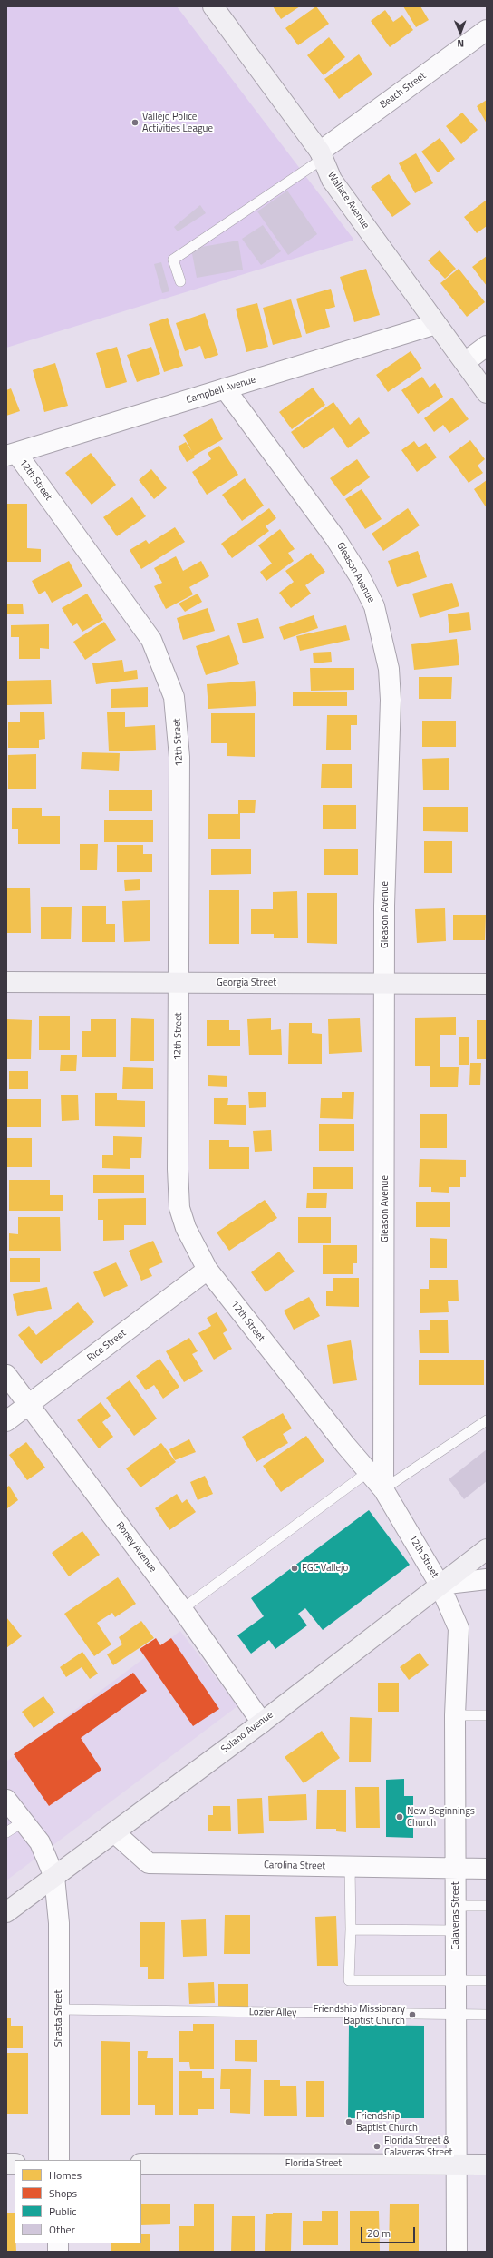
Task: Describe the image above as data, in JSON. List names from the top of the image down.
{
  "streets": {
    "main road": [
      "Wallace Avenue",
      "Georgia Street",
      "Solano Avenue",
      "Florida Street"
    ],
    "street": [
      "Beach Street",
      "Campbell Avenue",
      "12th Street",
      "Gleason Avenue",
      "Rice Street",
      "Roney Avenue",
      "Carolina Street",
      "Calaveras Street",
      "Shasta Street"
    ],
    "lane": ["Lozier Alley"]
  },
  "crossings": [
    ["Beach Street", "Wallace Avenue"],
    ["Wallace Avenue", "Campbell Avenue"],
    ["Campbell Avenue", "12th Street"],
    ["Campbell Avenue", "Gleason Avenue"],
    ["12th Street", "Gleason Avenue"],
    ["12th Street", "Georgia Street"],
    ["12th Street", "Rice Street"],
    ["12th Street", "Solano Avenue"],
    ["12th Street", "Calaveras Street"],
    ["Gleason Avenue", "Georgia Street"],
    ["Rice Street", "Roney Avenue"],
    ["Roney Avenue", "Solano Avenue"],
    ["Solano Avenue", "Carolina Street"],
    ["Solano Avenue", "Calaveras Street"],
    ["Solano Avenue", "Shasta Street"],
    ["Carolina Street", "Calaveras Street"],
    ["Calaveras Street", "Lozier Alley"],
    ["Calaveras Street", "Florida Street"],
    ["Lozier Alley", "Shasta Street"]
  ],
  "places": [
    "Vallejo Police Activities League",
    "FGC Vallejo",
    "New Beginnings Church",
    "Friendship Missionary Baptist Church",
    "Friendship Baptist Church",
    "Florida Street & Calaveras Street"
  ],
  "legend": [
    "Homes",
    "Shops",
    "Public",
    "Other"
  ],
  "scale_bar": "20 m",
  "north": "bottom"
}
